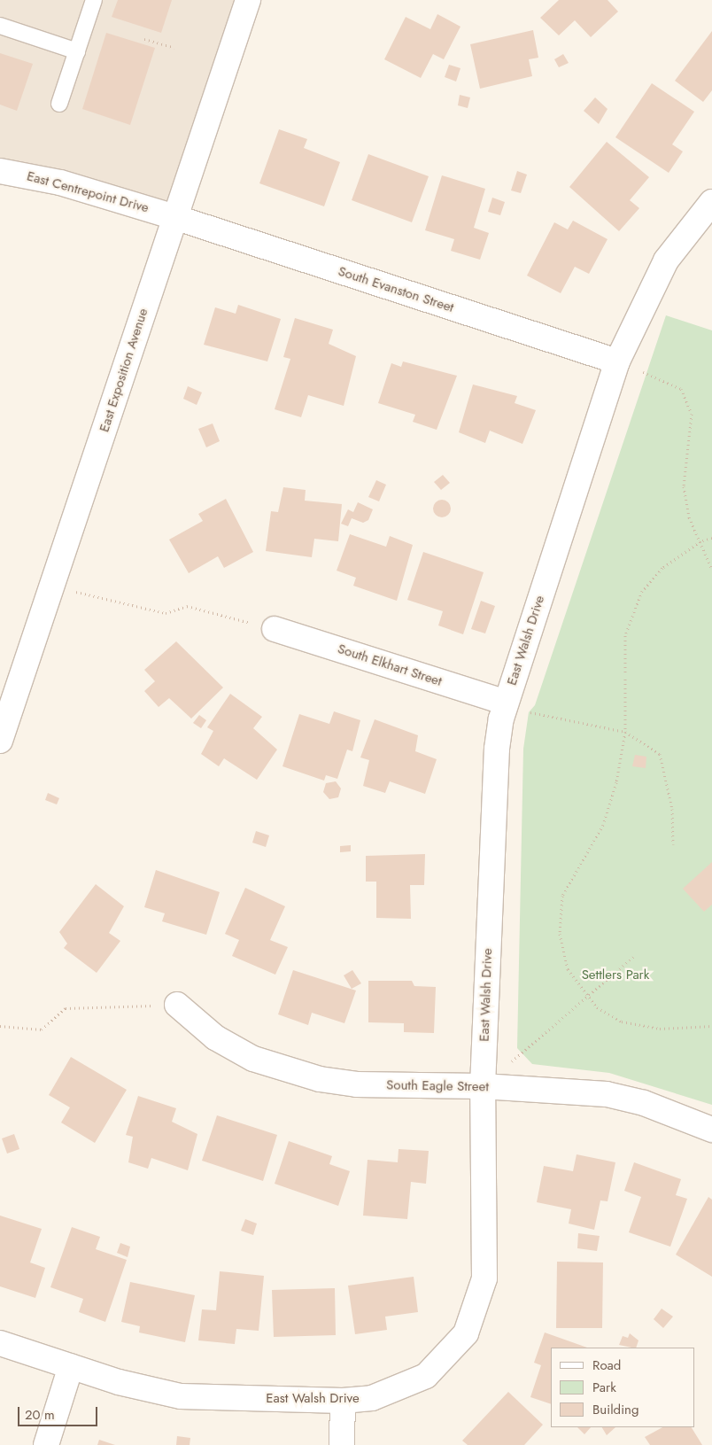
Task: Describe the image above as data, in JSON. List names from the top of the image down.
{
  "streets": {
    "street": [
      "East Centrepoint Drive",
      "South Evanston Street",
      "East Exposition Avenue",
      "East Walsh Drive",
      "South Elkhart Street",
      "South Eagle Street"
    ]
  },
  "crossings": [
    ["East Centrepoint Drive", "South Evanston Street"],
    ["East Centrepoint Drive", "East Exposition Avenue"],
    ["South Evanston Street", "East Exposition Avenue"],
    ["South Evanston Street", "East Walsh Drive"],
    ["East Walsh Drive", "South Elkhart Street"],
    ["East Walsh Drive", "South Eagle Street"]
  ],
  "parks": ["Settlers Park"],
  "legend": ["Road", "Park", "Building"],
  "scale_bar": "20 m"
}
